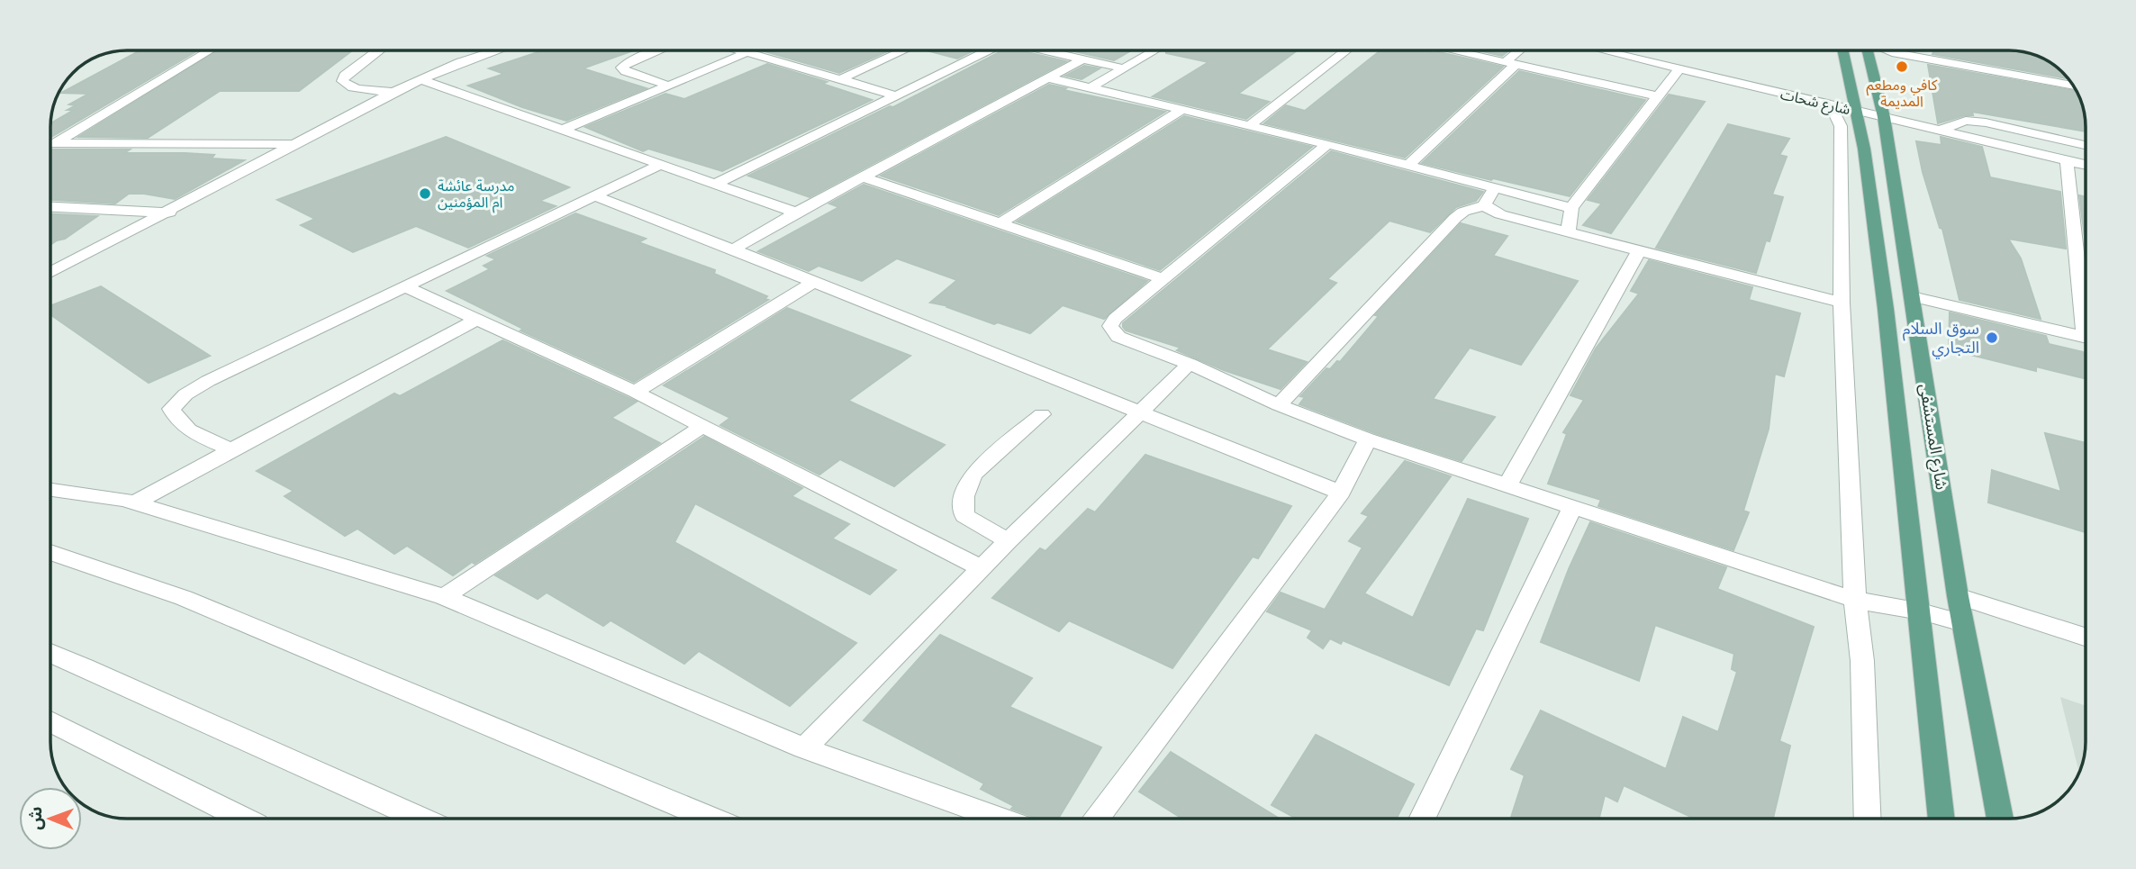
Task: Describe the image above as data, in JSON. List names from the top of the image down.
{
  "streets": {
    "main road": ["شارع المستشفى"],
    "street": ["شارع شحات"]
  },
  "crossings": [
    ["شارع شحات", "شارع المستشفى"]
  ],
  "places": ["كافي ومطعم المديمة", "مدرسة عائشة ام المؤمنين", "سوق السلام التجاري"],
  "north": "left"
}
